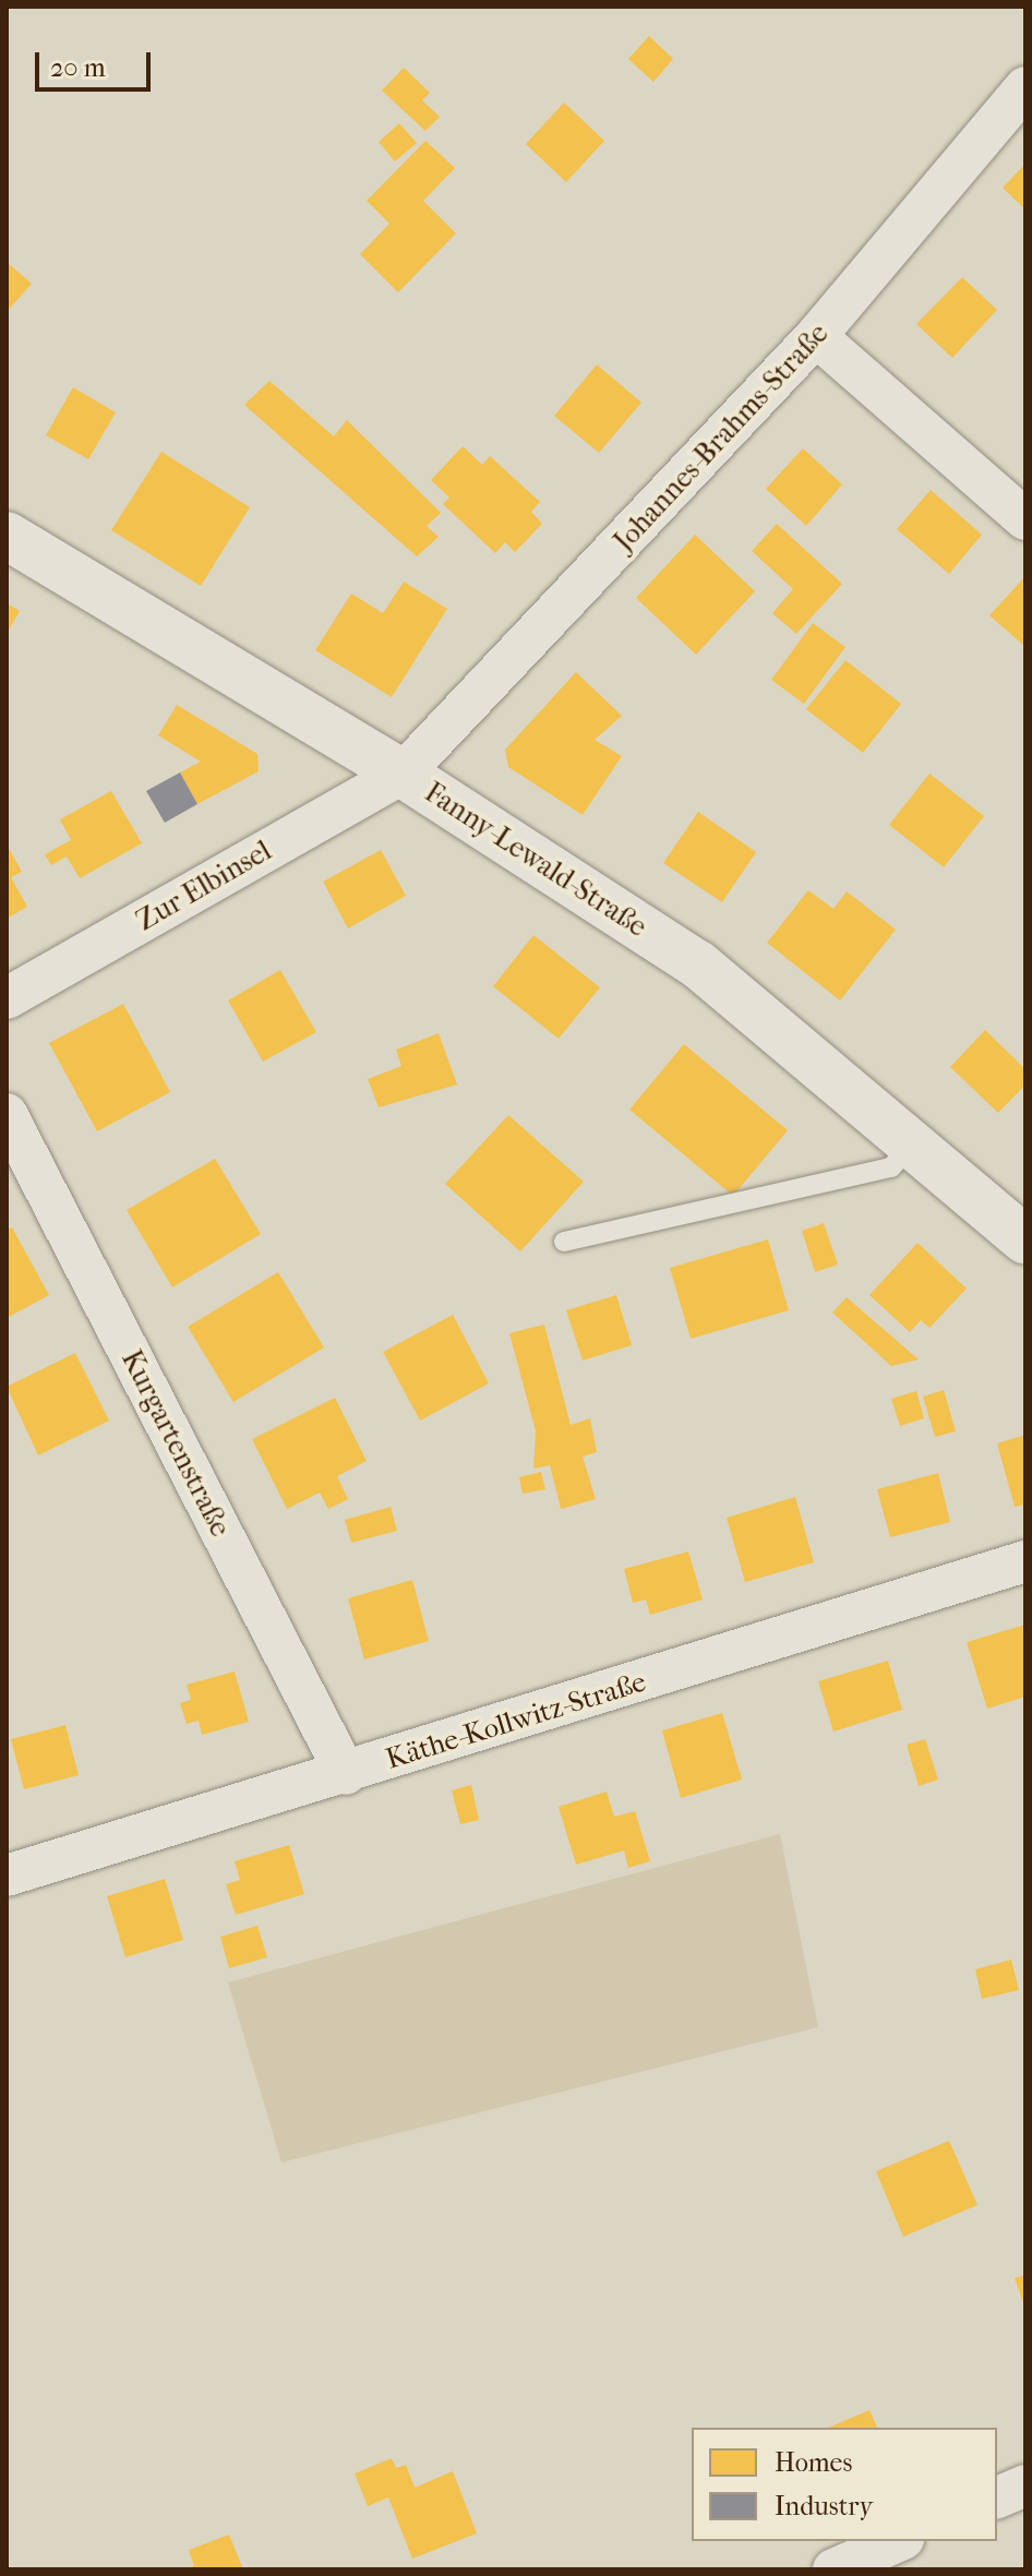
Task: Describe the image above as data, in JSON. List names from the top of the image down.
{
  "streets": {
    "street": [
      "Johannes-Brahms-Straße",
      "Fanny-Lewald-Straße",
      "Zur Elbinsel",
      "Kurgartenstraße",
      "Käthe-Kollwitz-Straße"
    ]
  },
  "crossings": [
    ["Johannes-Brahms-Straße", "Fanny-Lewald-Straße"],
    ["Johannes-Brahms-Straße", "Zur Elbinsel"],
    ["Fanny-Lewald-Straße", "Zur Elbinsel"],
    ["Kurgartenstraße", "Käthe-Kollwitz-Straße"]
  ],
  "legend": ["Homes", "Industry"],
  "scale_bar": "20 m"
}
